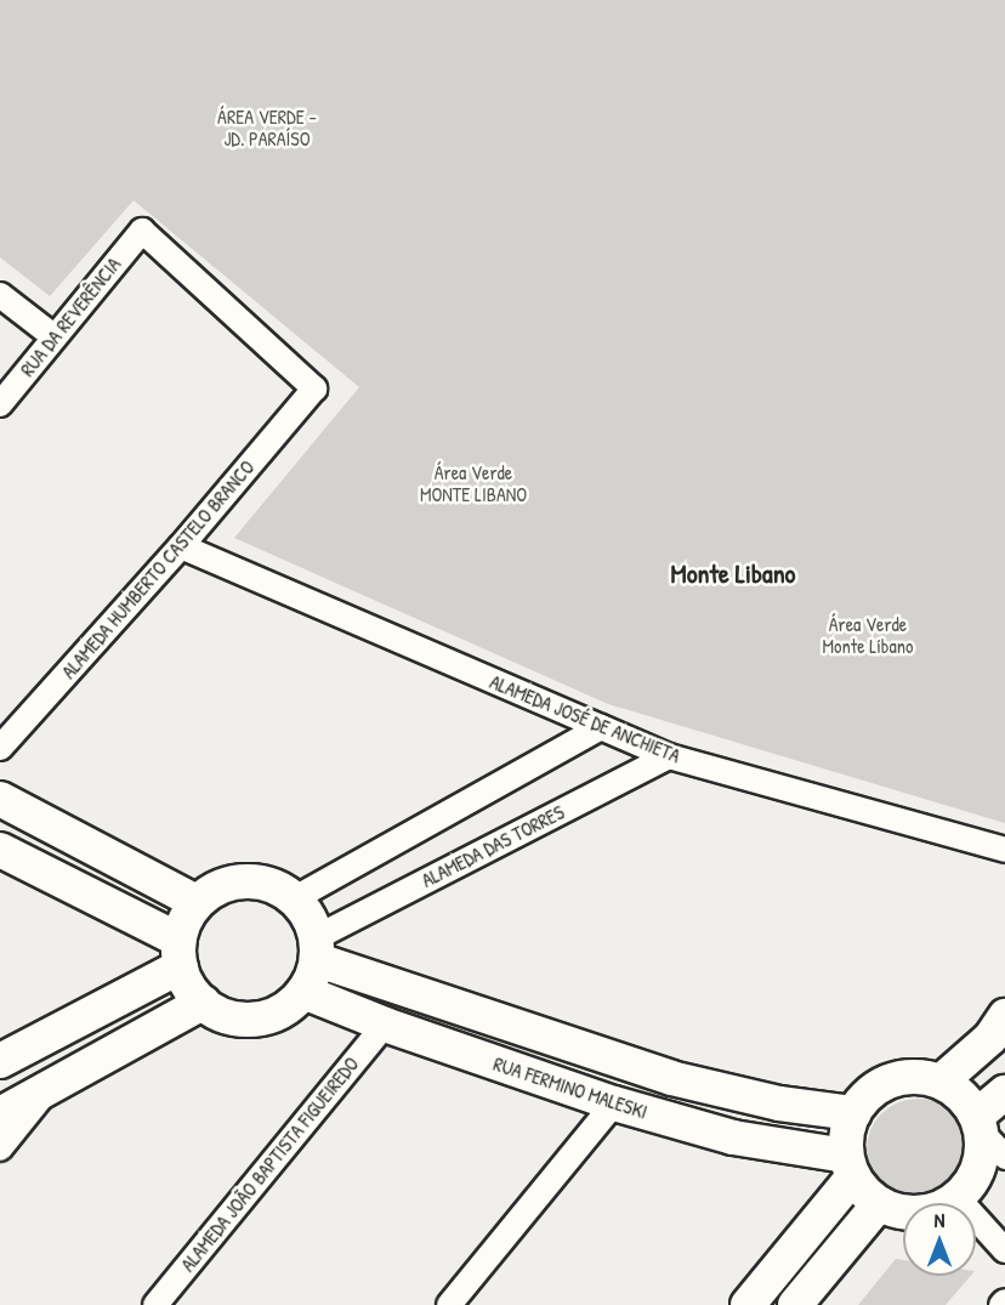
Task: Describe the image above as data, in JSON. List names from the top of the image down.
{
  "streets": {
    "street": [
      "RUA DA REVERÊNCIA",
      "ALAMEDA HUMBERTO CASTELO BRANCO",
      "ALAMEDA JOSÉ DE ANCHIETA",
      "ALAMEDA DAS TORRES",
      "RUA FERMINO MALESKI",
      "ALAMEDA JOÃO BAPTISTA FIGUEIREDO"
    ]
  },
  "crossings": [
    ["RUA DA REVERÊNCIA", "ALAMEDA HUMBERTO CASTELO BRANCO"],
    ["ALAMEDA HUMBERTO CASTELO BRANCO", "ALAMEDA JOSÉ DE ANCHIETA"],
    ["ALAMEDA JOSÉ DE ANCHIETA", "ALAMEDA DAS TORRES"],
    ["ALAMEDA DAS TORRES", "RUA FERMINO MALESKI"],
    ["RUA FERMINO MALESKI", "ALAMEDA JOÃO BAPTISTA FIGUEIREDO"]
  ],
  "districts": ["Monte Libano"],
  "parks": ["ÁREA VERDE - JD. PARAÍSO", "Área Verde MONTE LIBANO", "Área Verde Monte Líbano"],
  "north": "top"
}
